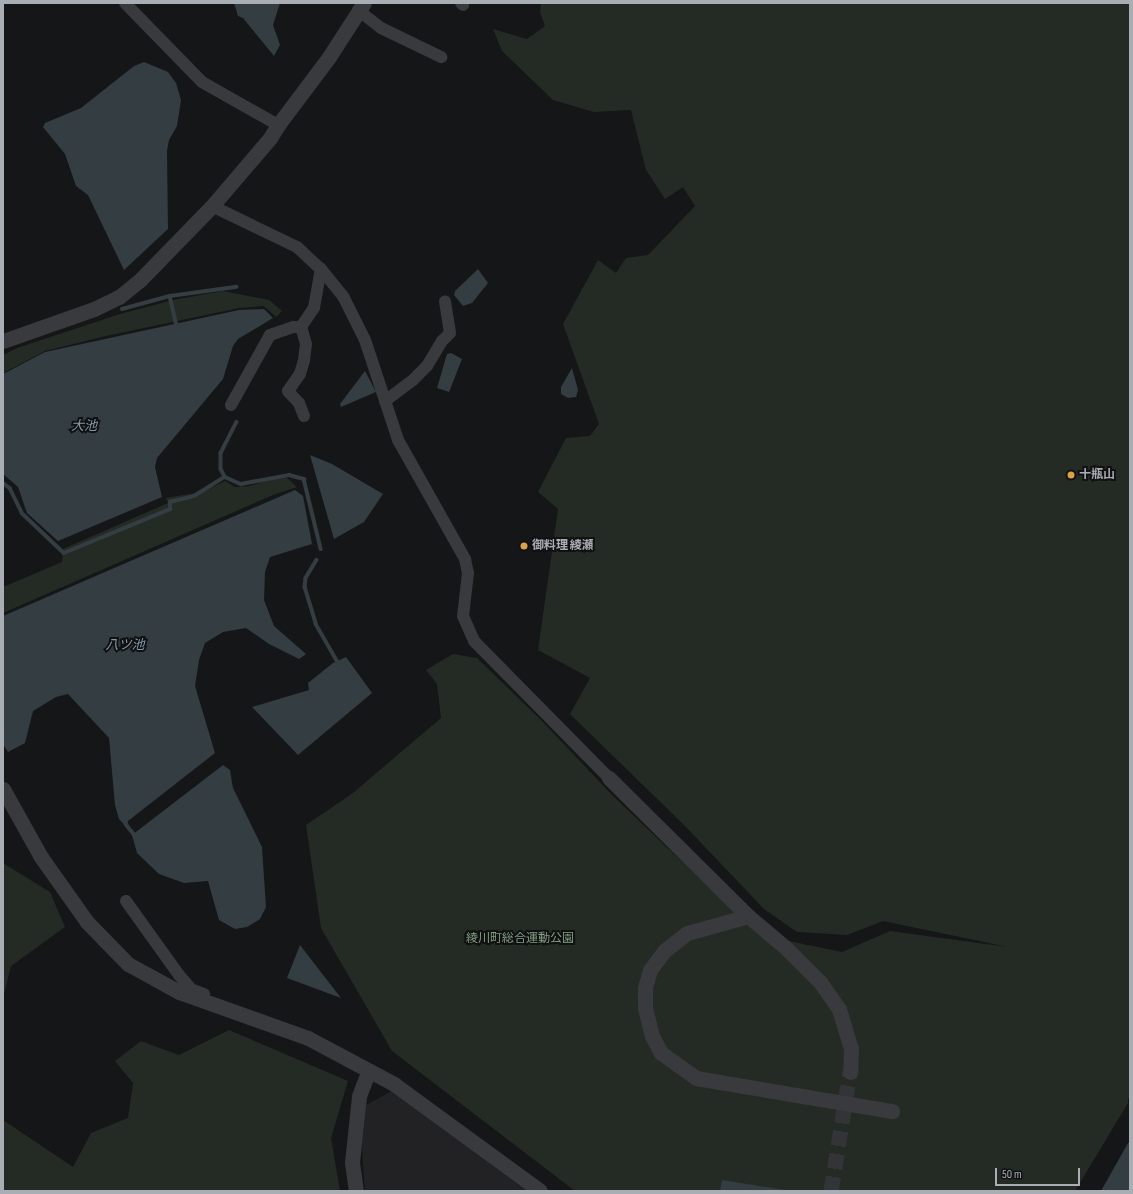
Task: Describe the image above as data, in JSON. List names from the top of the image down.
{
  "water": ["大池", "八ツ池"],
  "parks": ["綾川町総合運動公園"],
  "places": ["十瓶山", "御料理 綾瀬"],
  "scale_bar": "50 m"
}
